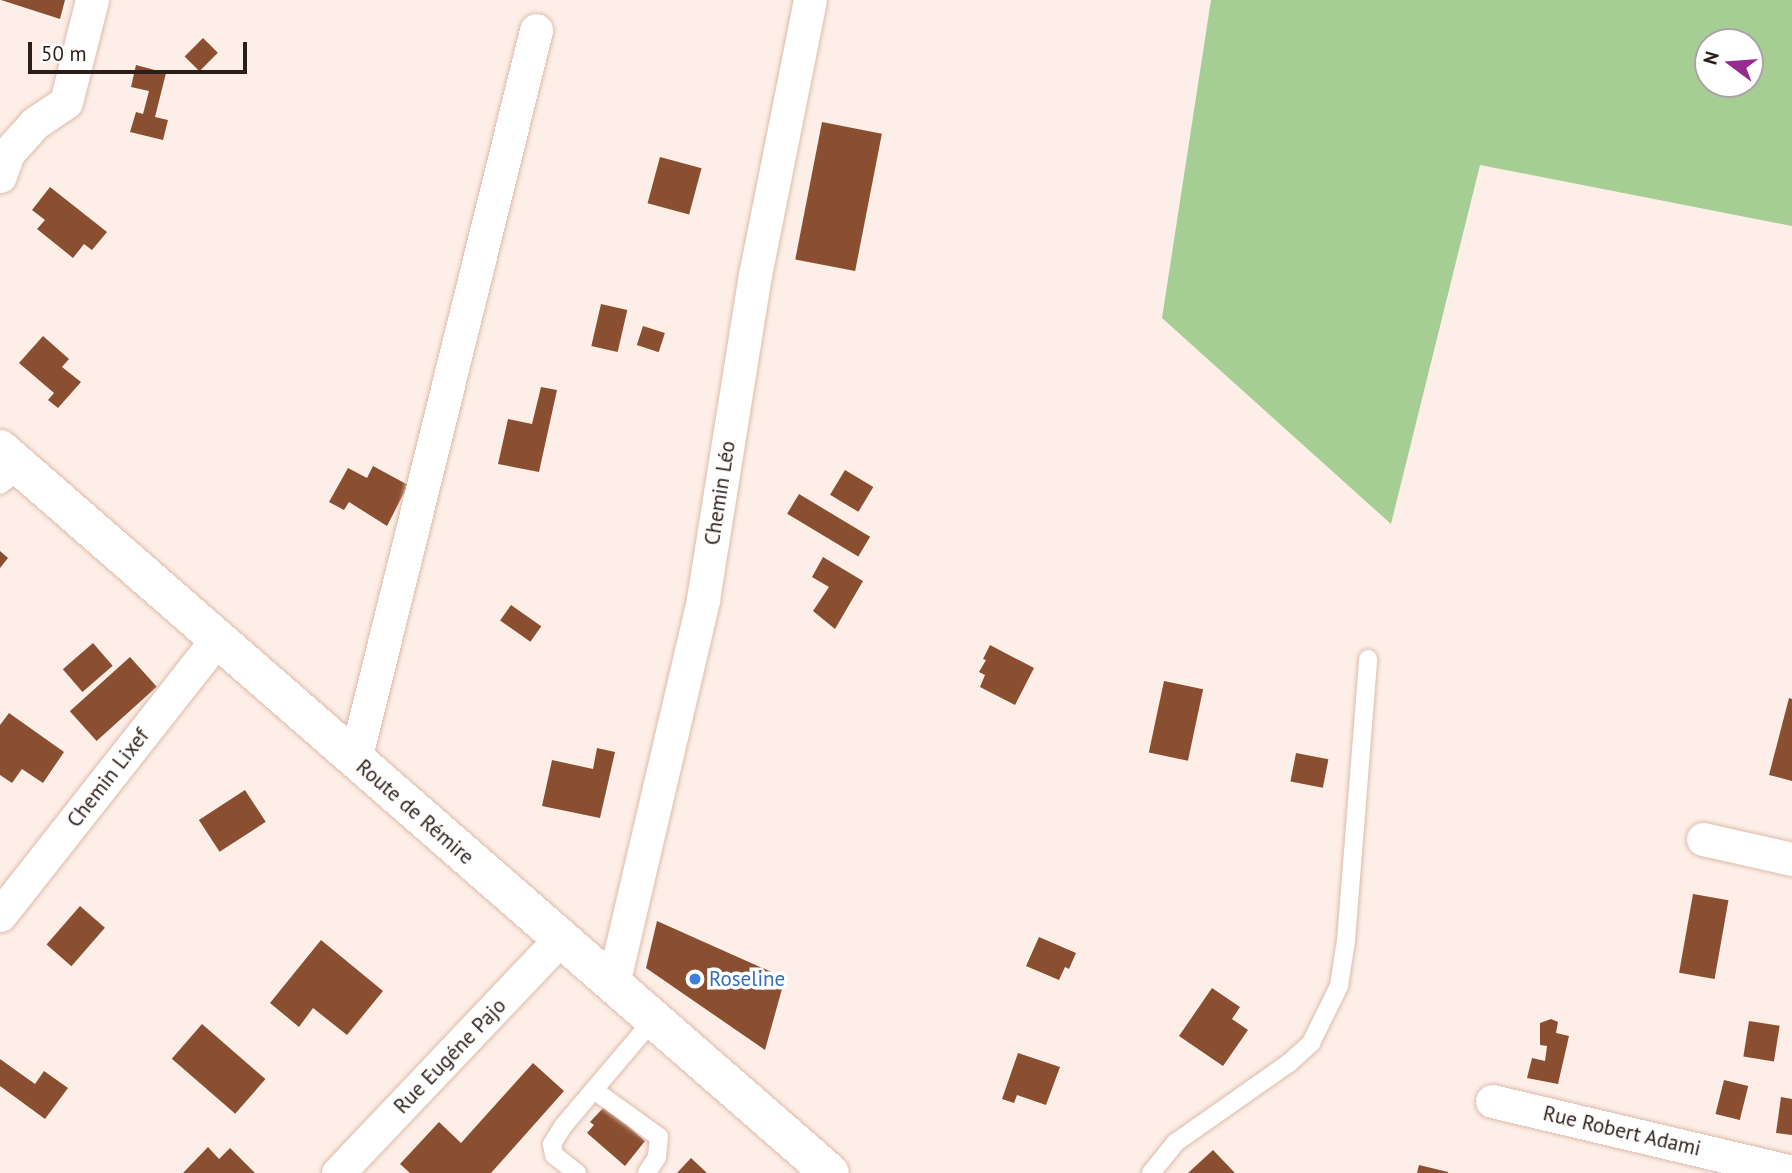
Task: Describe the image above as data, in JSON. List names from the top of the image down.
{
  "streets": {
    "main road": ["Route de Rémire"],
    "street": [
      "Chemin Léo",
      "Chemin Lixef",
      "Rue Eugéne Pajo",
      "Rue Robert Adami"
    ]
  },
  "crossings": [
    ["Chemin Léo", "Route de Rémire"],
    ["Chemin Lixef", "Route de Rémire"],
    ["Route de Rémire", "Rue Eugéne Pajo"]
  ],
  "places": ["Roseline"],
  "scale_bar": "50 m",
  "north": "left"
}
